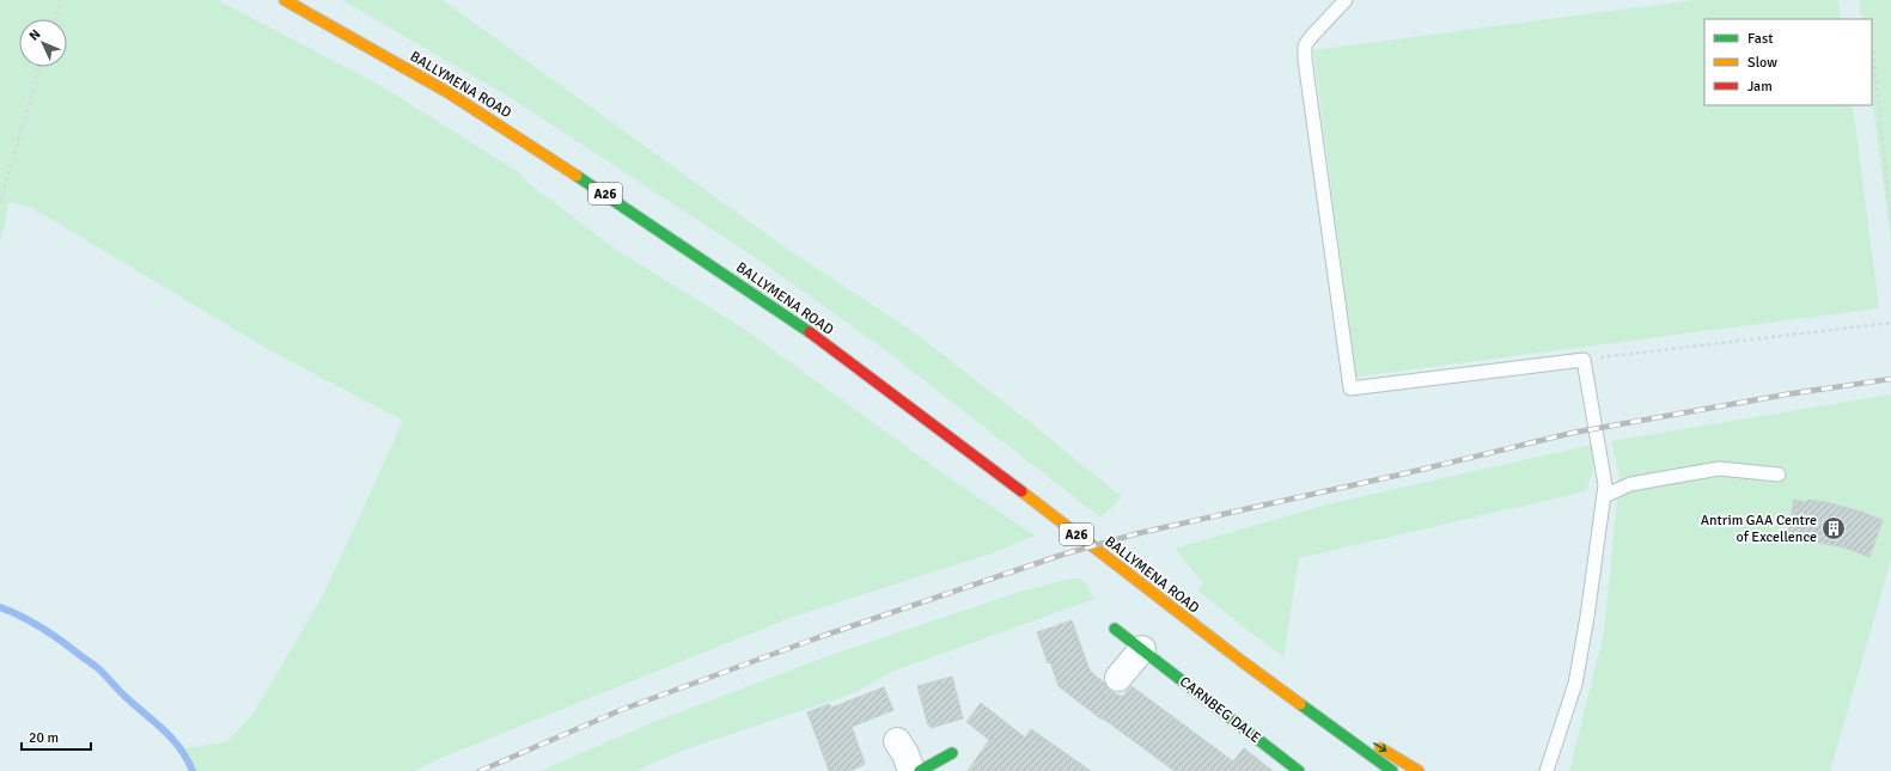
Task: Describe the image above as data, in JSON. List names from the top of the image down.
{
  "streets": {
    "main road": ["BALLYMENA ROAD", "A26", "CARNBEG DALE"]
  },
  "places": {
    "building": ["Antrim GAA Centre of Excellence"]
  },
  "legend": ["Fast", "Slow", "Jam"],
  "scale_bar": "20 m",
  "north": "top left"
}
